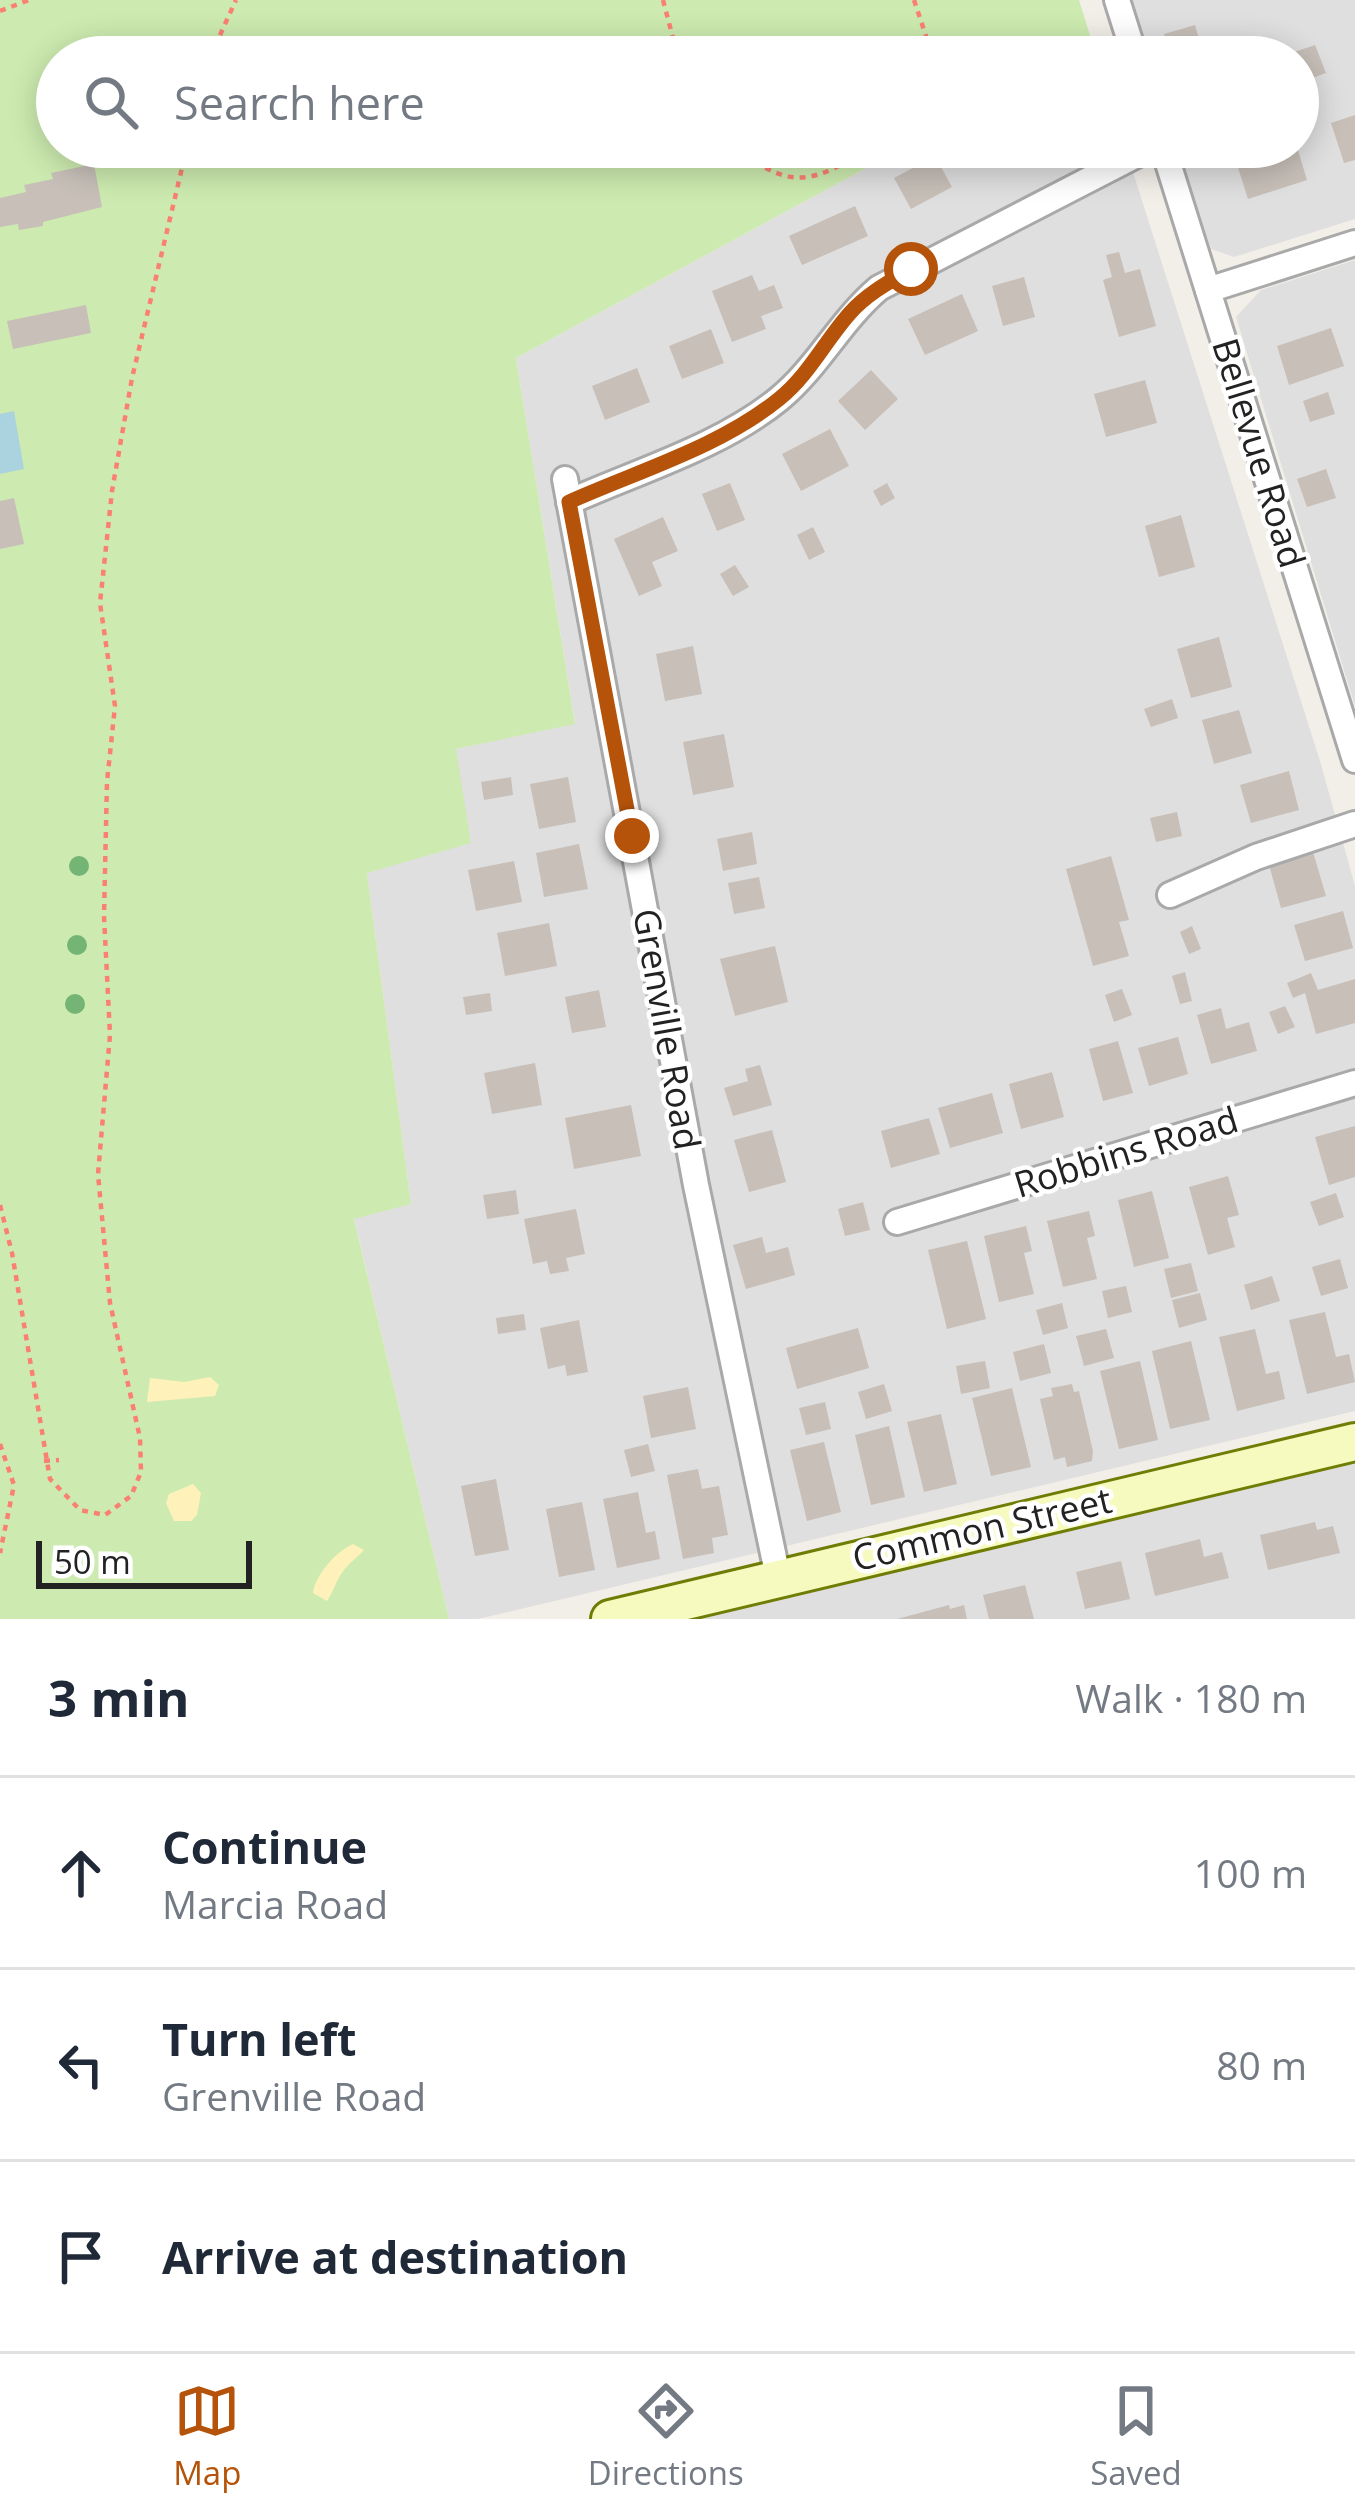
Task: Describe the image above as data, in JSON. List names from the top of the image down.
{
  "streets": {
    "main road": ["Common Street"],
    "street": ["Bellevue Road", "Grenville Road", "Robbins Road"]
  },
  "crossings": [
    ["Grenville Road", "Common Street"]
  ],
  "scale_bar": "50 m",
  "page": {
    "search": "Search here",
    "scale": "50 m",
    "heading": ["3 min", "Walk · 180 m"],
    "list": [
      ["Continue", "Marcia Road", "100 m"],
      ["Turn left", "Grenville Road", "80 m"],
      "Arrive at destination"
    ],
    "nav": ["Map", "Directions", "Saved"]
  }
}
